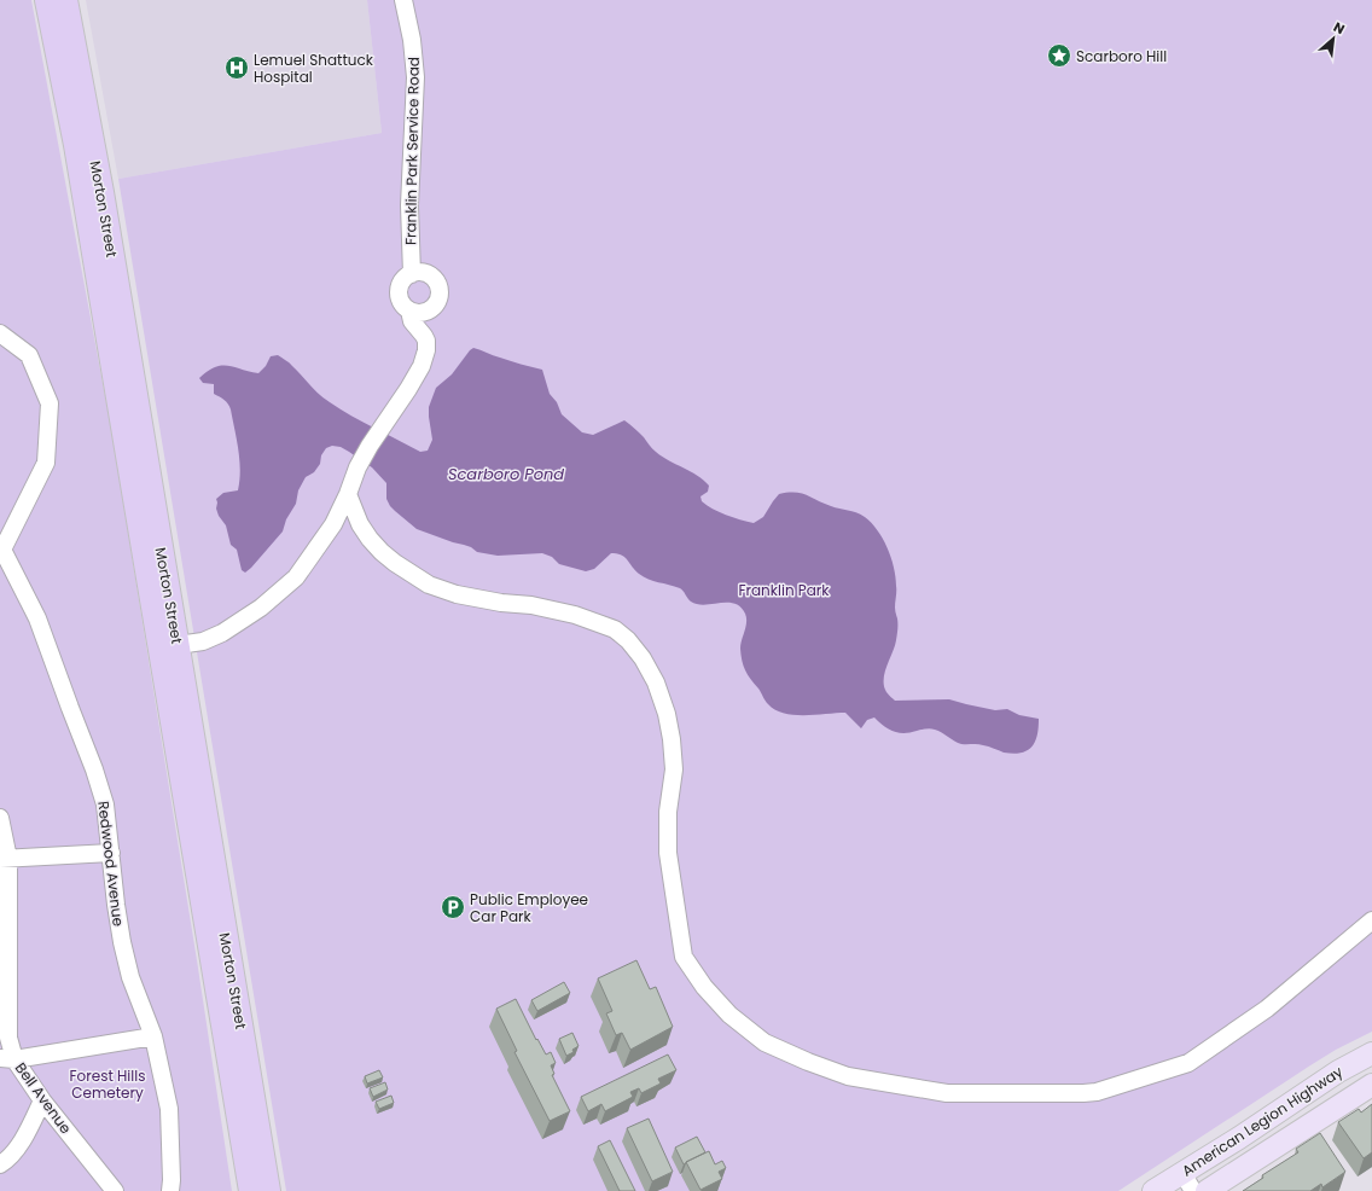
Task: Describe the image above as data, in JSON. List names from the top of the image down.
{
  "streets": {
    "highway": ["Morton Street"],
    "main road": ["American Legion Highway"],
    "street": ["Franklin Park Service Road", "Redwood Avenue", "Bell Avenue"]
  },
  "water": ["Scarboro Pond"],
  "parks": ["Franklin Park", "Forest Hills Cemetery"],
  "places": {
    "place": ["Scarboro Hill"],
    "hospital": ["Lemuel Shattuck Hospital"],
    "parking": ["Public Employee Car Park"]
  },
  "north": "top right"
}
